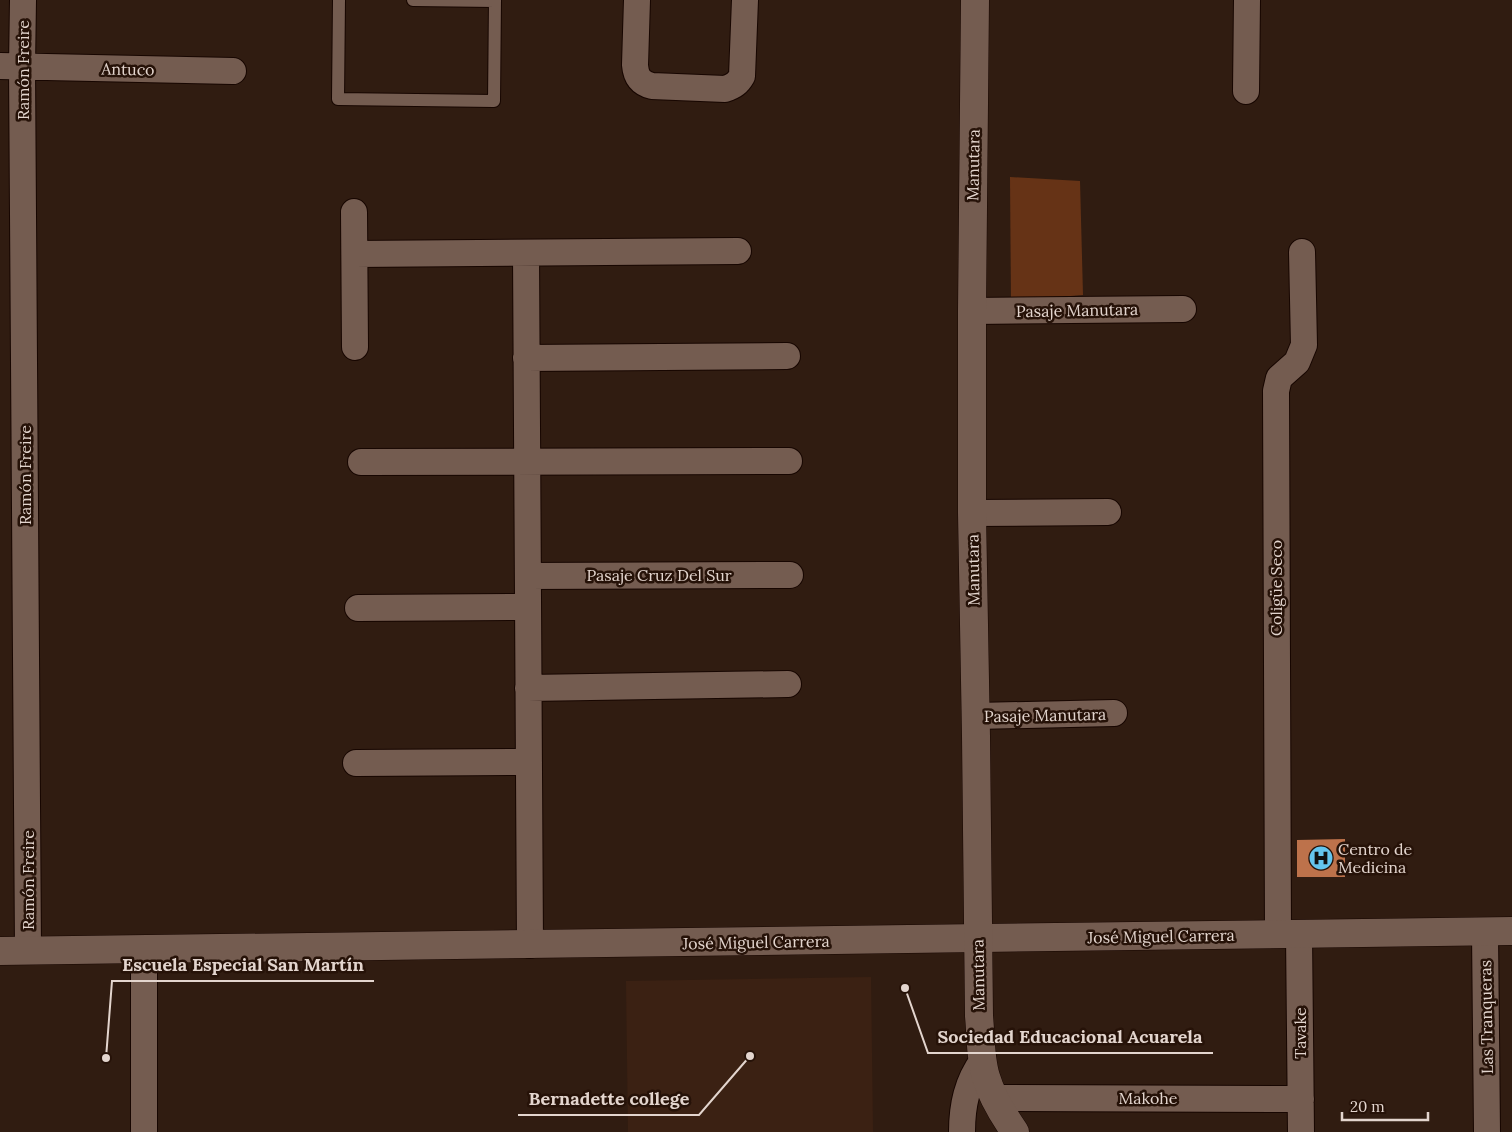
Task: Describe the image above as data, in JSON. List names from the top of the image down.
{
  "streets": {
    "street": [
      "Antuco",
      "Ramón Freire",
      "Manutara",
      "Pasaje Manutara",
      "Pasaje Cruz Del Sur",
      "Coligüe Seco",
      "José Miguel Carrera",
      "Las Tranqueras",
      "Tavake",
      "Makohe"
    ]
  },
  "crossings": [
    ["Antuco", "Ramón Freire"],
    ["Ramón Freire", "José Miguel Carrera"],
    ["Manutara", "Pasaje Manutara"],
    ["Manutara", "José Miguel Carrera"],
    ["Manutara", "Makohe"],
    ["Coligüe Seco", "José Miguel Carrera"],
    ["Coligüe Seco", "Tavake"],
    ["José Miguel Carrera", "Las Tranqueras"],
    ["José Miguel Carrera", "Tavake"],
    ["Tavake", "Makohe"]
  ],
  "places": {
    "hospital": ["Centro de Medicina"],
    "other": ["Sociedad Educacional Acuarela", "Bernadette college", "Escuela Especial San Martín"]
  },
  "scale_bar": "20 m"
}
